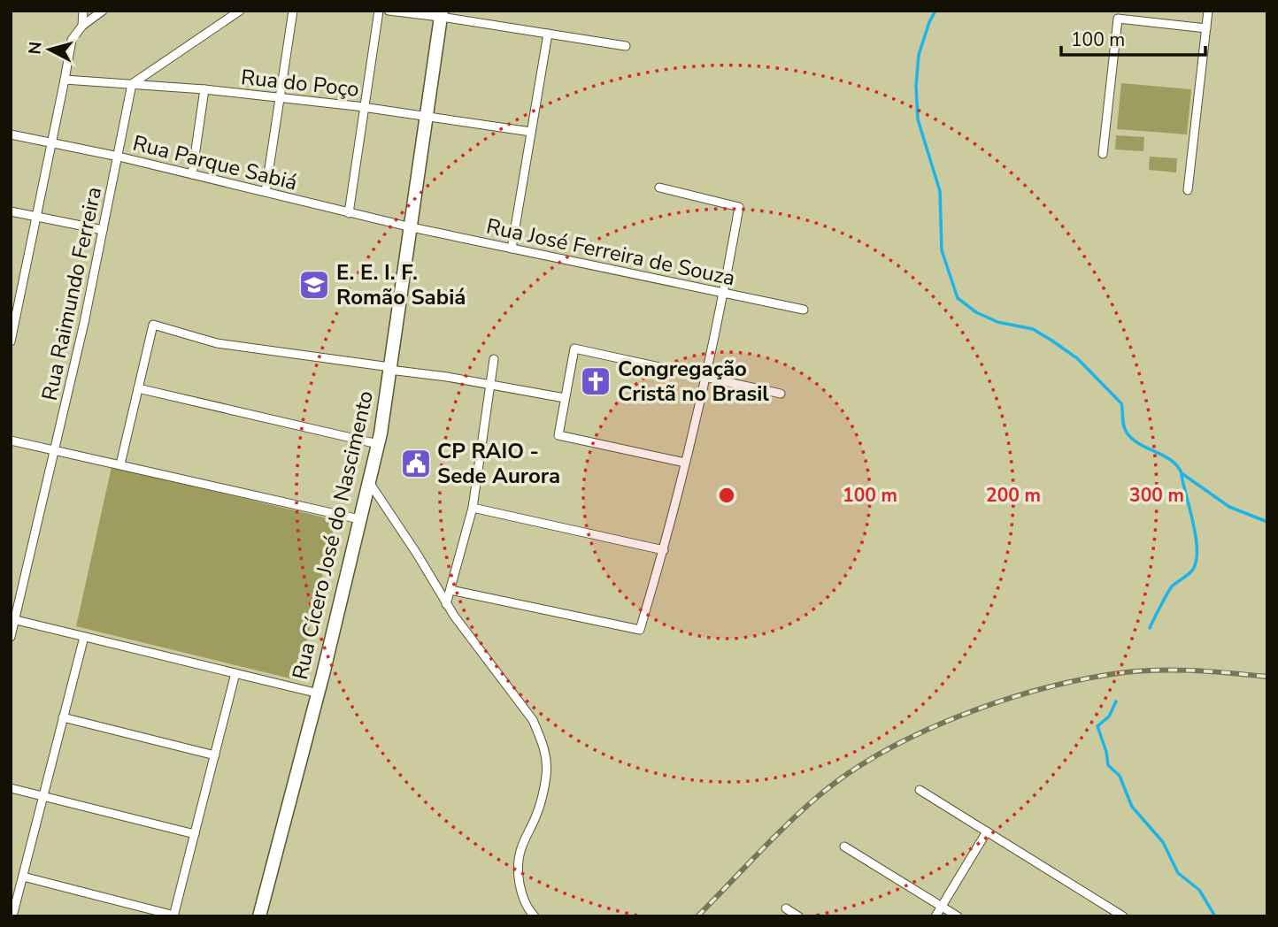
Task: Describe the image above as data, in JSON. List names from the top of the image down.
{
  "streets": {
    "main road": ["Rua Cícero José do Nascimento"],
    "street": [
      "Rua do Poço",
      "Rua Parque Sabiá",
      "Rua José Ferreira de Souza",
      "Rua Raimundo Ferreira"
    ]
  },
  "crossings": [
    ["Rua do Poço", "Rua Raimundo Ferreira"],
    ["Rua do Poço", "Rua Cícero José do Nascimento"],
    ["Rua Parque Sabiá", "Rua José Ferreira de Souza"],
    ["Rua Parque Sabiá", "Rua Raimundo Ferreira"],
    ["Rua Parque Sabiá", "Rua Cícero José do Nascimento"],
    ["Rua José Ferreira de Souza", "Rua Cícero José do Nascimento"]
  ],
  "places": {
    "school or university": ["E. E. I. F. Romão Sabiá"],
    "church": ["Congregação Cristã no Brasil"],
    "public building": ["CP RAIO - Sede Aurora"]
  },
  "scale_bar": "100 m",
  "north": "left",
  "rings": ["100 m", "200 m", "300 m"]
}
